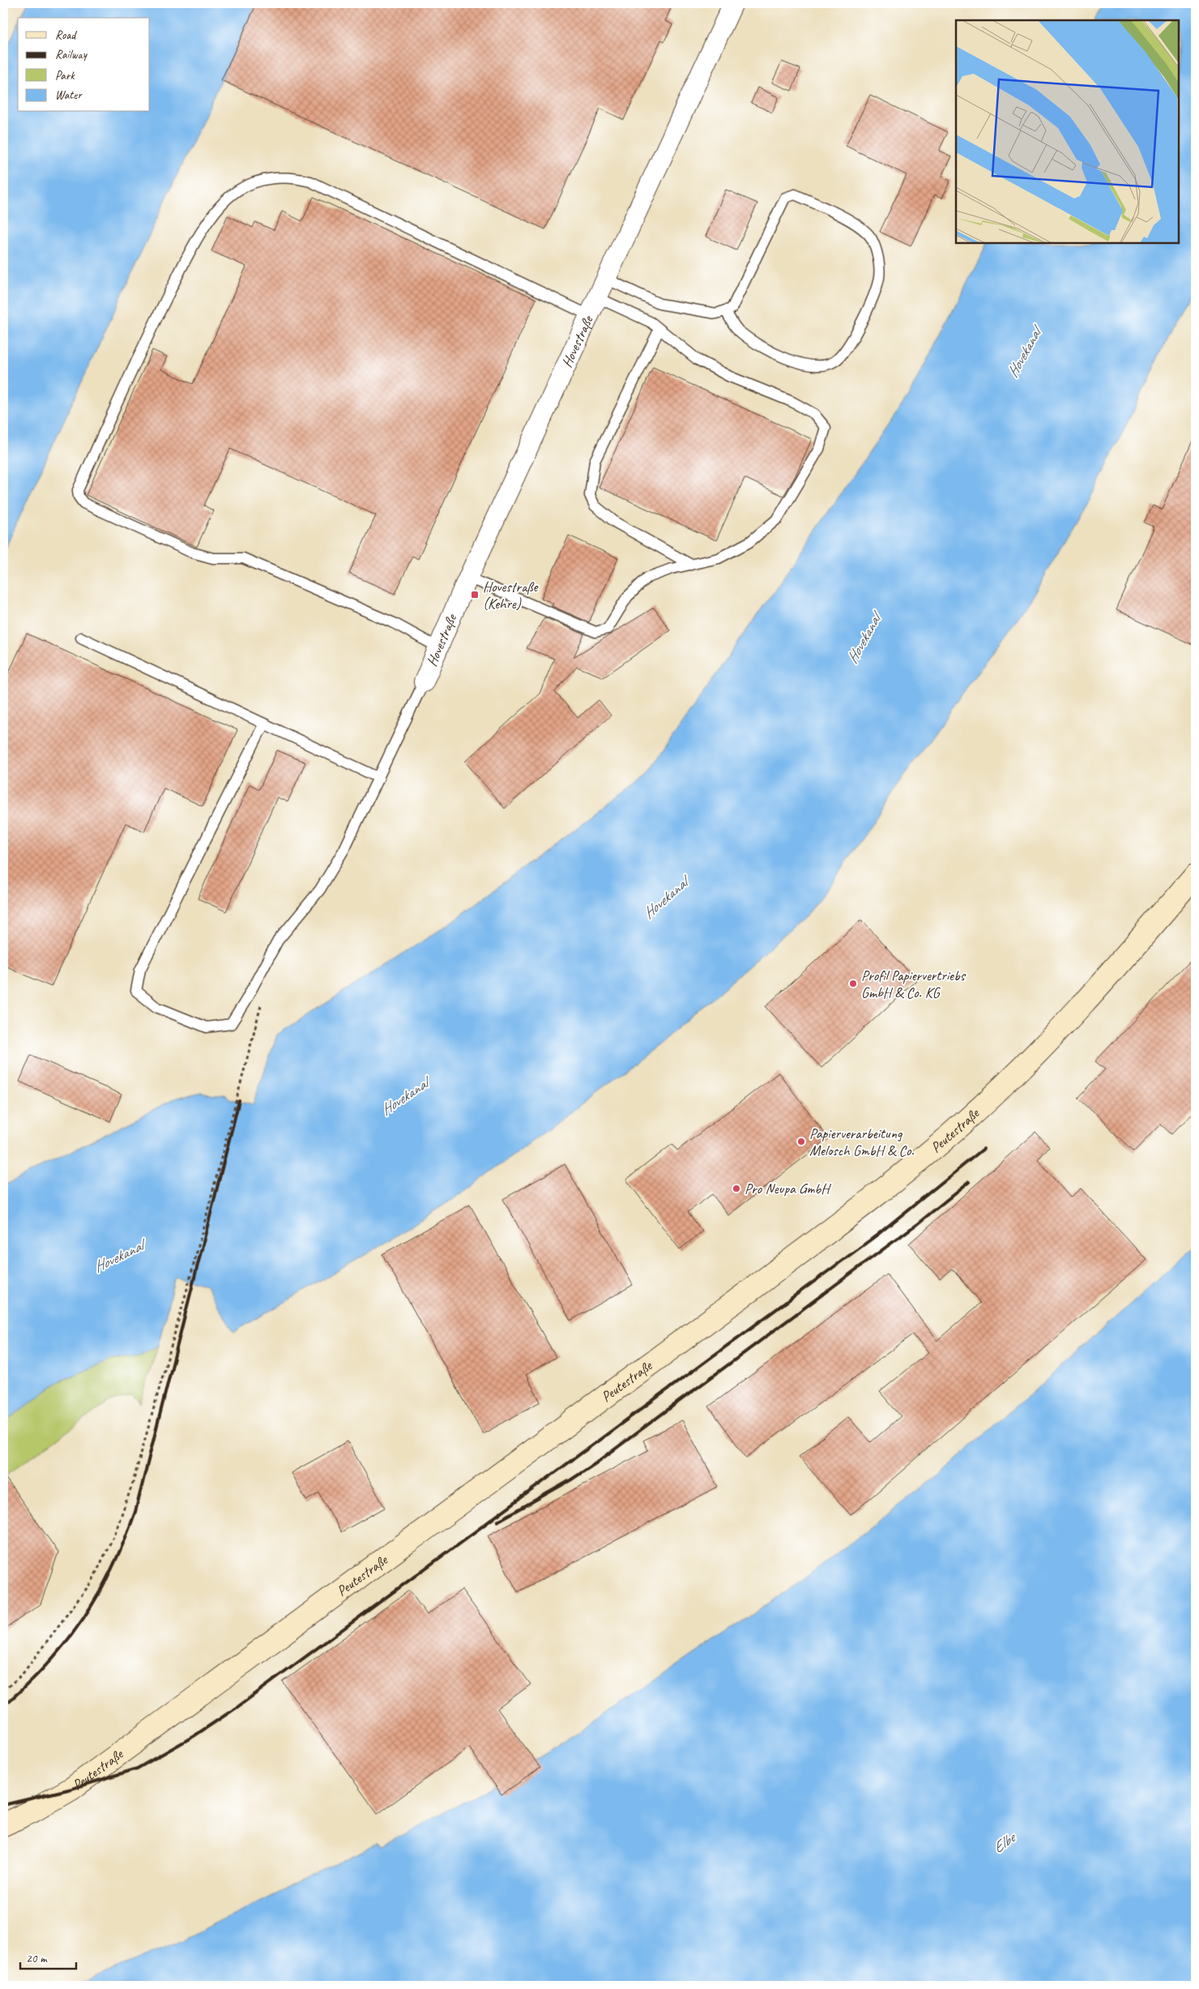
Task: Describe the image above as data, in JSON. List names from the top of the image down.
{
  "streets": {
    "street": ["Hovestraße", "Peutestraße"]
  },
  "water": ["Hovekanal", "Elbe"],
  "places": {
    "transit": ["Hovestraße (Kehre)"],
    "other": ["Profil Papiervertriebs GmbH & Co. KG", "Papierverarbeitung Melosch GmbH & Co.", "Pro Neupa GmbH"]
  },
  "legend": [
    "Road",
    "Railway",
    "Park",
    "Water"
  ],
  "scale_bar": "20 m"
}
